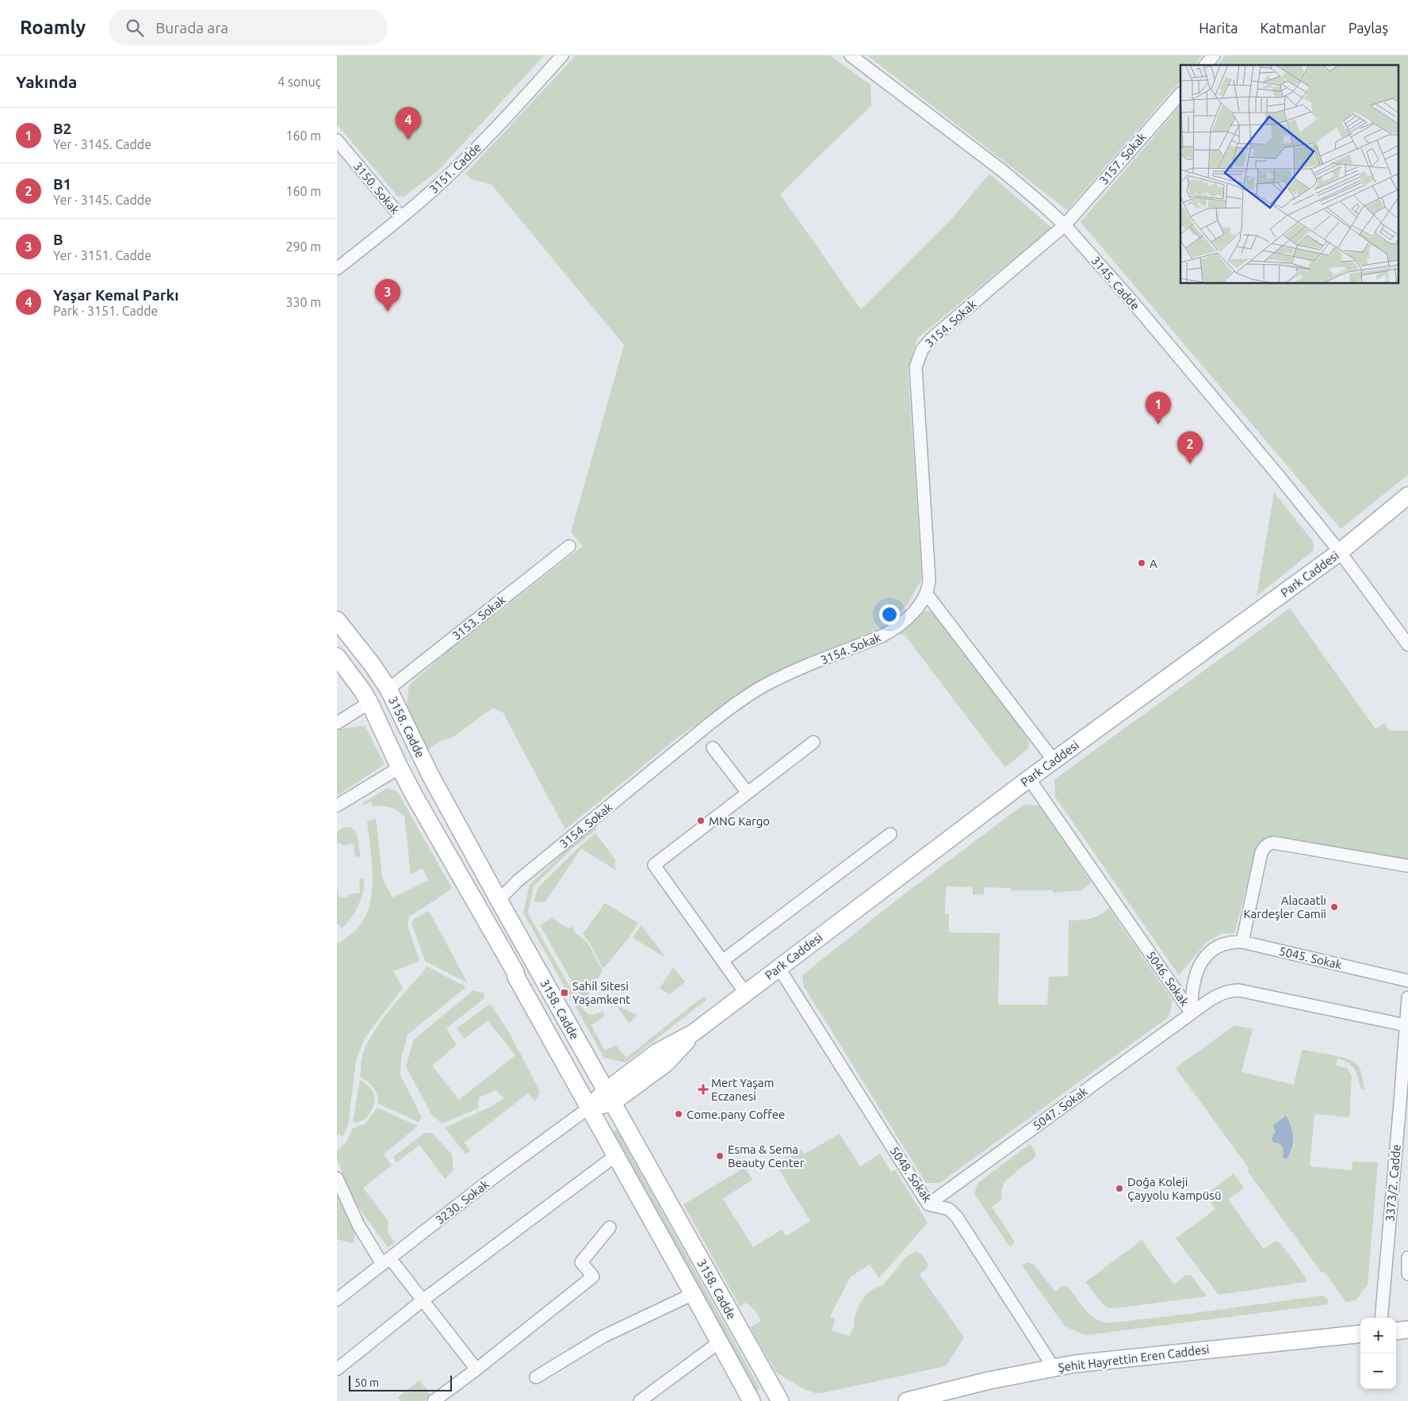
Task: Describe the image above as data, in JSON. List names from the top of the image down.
{
  "streets": {
    "street": [
      "3157. Sokak",
      "3151. Cadde",
      "3150. Sokak",
      "3145. Cadde",
      "3154. Sokak",
      "Park Caddesi",
      "3153. Sokak",
      "3158. Cadde",
      "5045. Sokak",
      "5046. Sokak",
      "5047. Sokak",
      "5048. Sokak",
      "3373/2. Cadde",
      "3230. Sokak",
      "Şehit Hayrettin Eren Caddesi"
    ]
  },
  "crossings": [
    ["3157. Sokak", "3145. Cadde"],
    ["3157. Sokak", "3154. Sokak"],
    ["3151. Cadde", "3150. Sokak"],
    ["3145. Cadde", "3154. Sokak"],
    ["3145. Cadde", "Park Caddesi"],
    ["3154. Sokak", "3158. Cadde"],
    ["Park Caddesi", "3158. Cadde"],
    ["Park Caddesi", "5046. Sokak"],
    ["Park Caddesi", "5048. Sokak"],
    ["Park Caddesi", "3230. Sokak"],
    ["3153. Sokak", "3158. Cadde"],
    ["3158. Cadde", "3230. Sokak"],
    ["5045. Sokak", "5046. Sokak"],
    ["5045. Sokak", "5047. Sokak"],
    ["5046. Sokak", "5047. Sokak"],
    ["5046. Sokak", "3373/2. Cadde"],
    ["5047. Sokak", "5048. Sokak"],
    ["5048. Sokak", "Şehit Hayrettin Eren Caddesi"]
  ],
  "places": {
    "other": [
      "A",
      "MNG Kargo",
      "Alacaatlı Kardeşler Camii",
      "Come.pany Coffee",
      "Esma & Sema Beauty Center",
      "Doğa Koleji Çayyolu Kampüsü"
    ],
    "transit": ["Sahil Sitesi Yaşamkent"],
    "health": ["Mert Yaşam Eczanesi"]
  },
  "scale_bar": "50 m",
  "page": {
    "header": "Roamly",
    "search": "Burada ara",
    "nav": ["Harita", "Katmanlar", "Paylaş"],
    "heading": ["Yakında", "4 sonuç"],
    "list": [
      {
        "mark": "1",
        "name": "B2",
        "note": "Yer · 3145. Cadde",
        "value": "160 m"
      },
      {
        "mark": "2",
        "name": "B1",
        "note": "Yer · 3145. Cadde",
        "value": "160 m"
      },
      {
        "mark": "3",
        "name": "B",
        "note": "Yer · 3151. Cadde",
        "value": "290 m"
      },
      {
        "mark": "4",
        "name": "Yaşar Kemal Parkı",
        "note": "Park · 3151. Cadde",
        "value": "330 m"
      }
    ],
    "pins": [
      "4",
      "3",
      "1",
      "2"
    ],
    "map_buttons": ["+", "−"],
    "scale": "50 m"
  }
}
